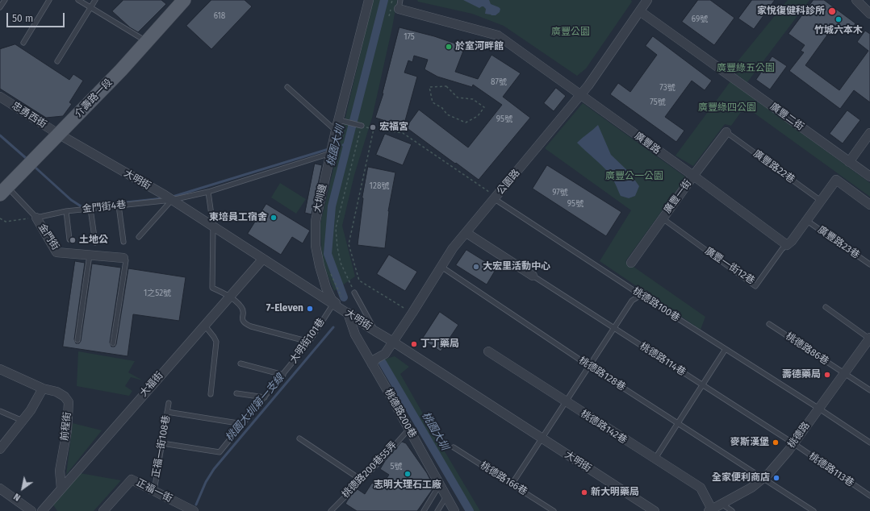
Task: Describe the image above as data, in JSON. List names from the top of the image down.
{
  "streets": {
    "main road": ["介壽路一段"],
    "street": [
      "忠勇西街",
      "廣豐二街",
      "廣豐路",
      "大明街",
      "公園路",
      "廣豐一街",
      "大圳邊",
      "金門街",
      "大福街",
      "桃德路200巷",
      "前程街",
      "桃德路142巷",
      "桃德路",
      "正福一街"
    ],
    "lane": [
      "廣豐路22巷",
      "金門街4巷",
      "廣豐路23巷",
      "廣豐一街12巷",
      "桃德路100巷",
      "大明街101巷",
      "桃德路86巷",
      "桃德路114巷",
      "桃德路128巷",
      "正福一街108巷",
      "桃德路200巷55弄",
      "桃德路113巷",
      "桃德路166巷"
    ]
  },
  "crossings": [
    ["介壽路一段", "忠勇西街"],
    ["介壽路一段", "大明街"],
    ["介壽路一段", "金門街"],
    ["忠勇西街", "大明街"],
    ["廣豐二街", "公園路"],
    ["廣豐路", "公園路"],
    ["廣豐路", "廣豐一街"],
    ["廣豐路", "廣豐一街12巷"],
    ["廣豐路22巷", "廣豐一街"],
    ["大明街", "公園路"],
    ["大明街", "大圳邊"],
    ["大明街", "金門街4巷"],
    ["大明街", "大明街101巷"],
    ["大明街", "大福街"],
    ["大明街", "桃德路200巷"],
    ["公園路", "桃德路100巷"],
    ["公園路", "桃德路128巷"],
    ["公園路", "桃德路200巷"],
    ["廣豐一街", "廣豐一街12巷"],
    ["大圳邊", "金門街4巷"],
    ["大圳邊", "桃德路200巷"],
    ["金門街4巷", "金門街"],
    ["桃德路100巷", "桃德路"],
    ["大明街101巷", "正福一街108巷"],
    ["桃德路86巷", "桃德路"],
    ["桃德路114巷", "桃德路"],
    ["桃德路114巷", "桃德路113巷"],
    ["桃德路128巷", "桃德路"],
    ["大福街", "前程街"],
    ["桃德路200巷", "桃德路200巷55弄"],
    ["桃德路142巷", "桃德路"],
    ["桃德路", "桃德路113巷"],
    ["正福一街108巷", "正福一街"]
  ],
  "water": ["桃園大圳", "桃園大圳第一支線"],
  "parks": [
    "廣豐公園",
    "廣豐綠五公園",
    "廣豐綠四公園",
    "廣豐公一公園"
  ],
  "places": [
    "家悅復健科診所",
    "竹城六本木",
    "於室河畔館",
    "宏福宮",
    "東培員工宿舍",
    "土地公",
    "大宏里活動中心",
    "7-Eleven",
    "丁丁藥局",
    "壽德藥局",
    "麥斯漢堡",
    "志明大理石工廠",
    "全家便利商店",
    "新大明藥局"
  ],
  "house_numbers": [
    "618",
    "69號",
    "175",
    "87號",
    "73號",
    "75號",
    "95號",
    "128號",
    "97號",
    "95號",
    "1之52號",
    "5號"
  ],
  "scale_bar": "50 m",
  "north": "bottom left"
}
